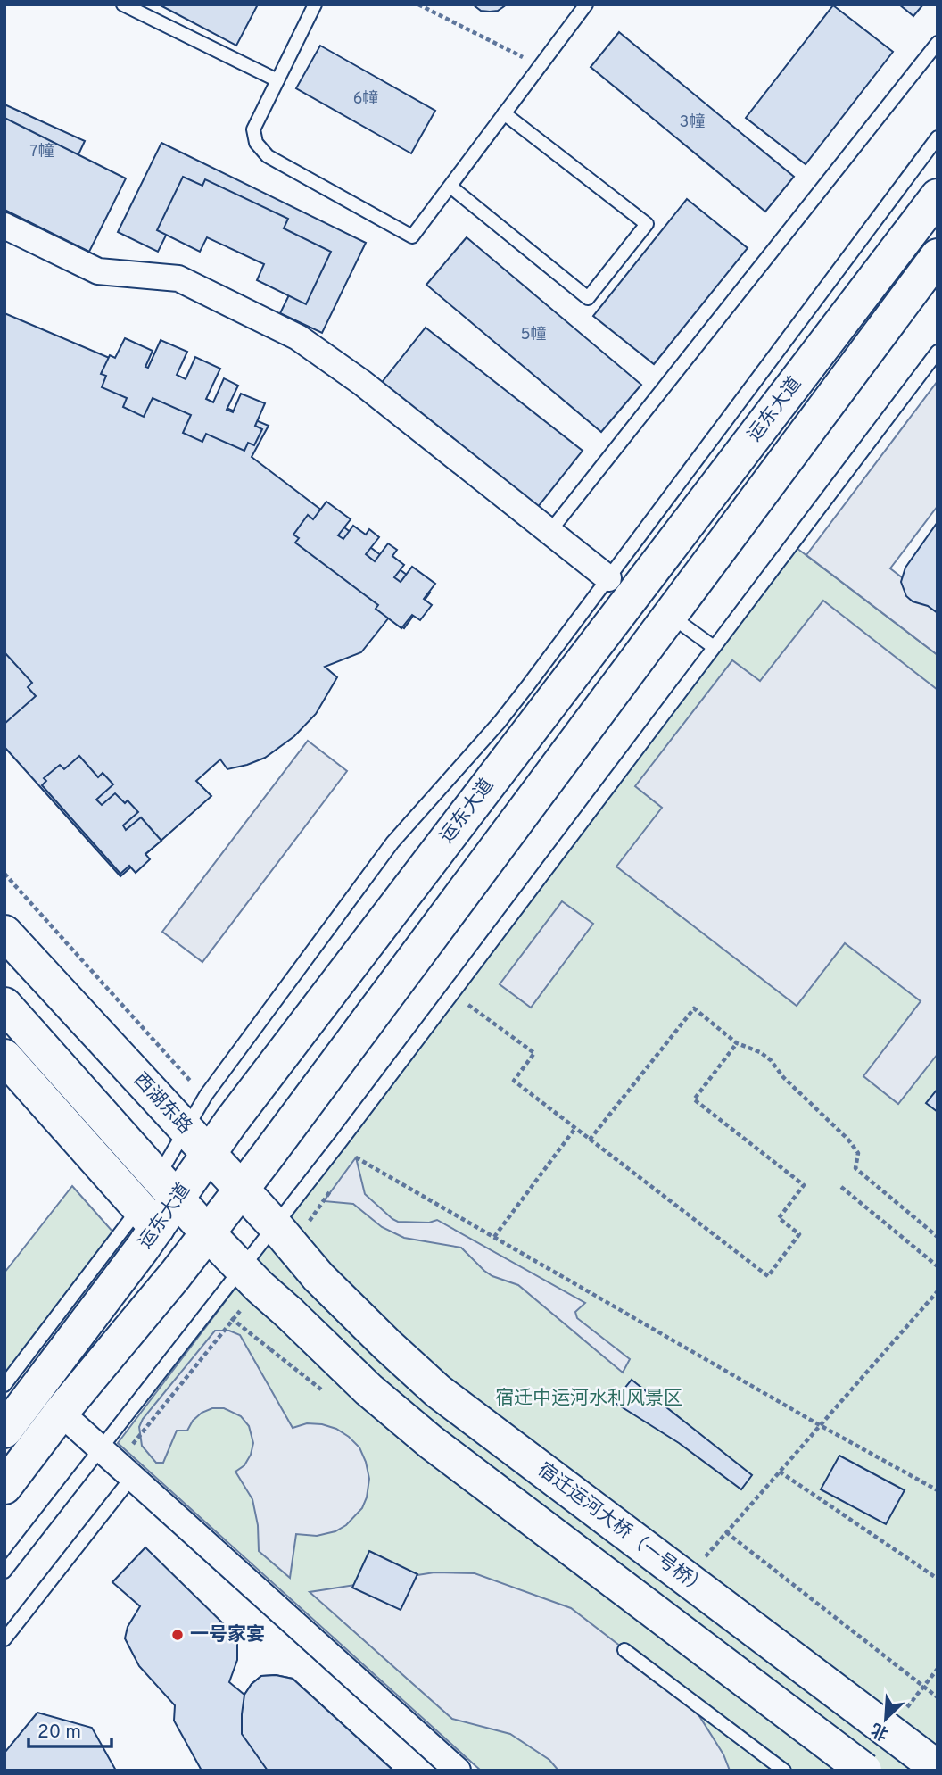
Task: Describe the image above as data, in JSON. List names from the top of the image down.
{
  "streets": {
    "main road": ["运东大道", "西湖东路", "宿迁运河大桥（一号桥）"]
  },
  "crossings": [
    ["运东大道", "西湖东路"],
    ["西湖东路", "宿迁运河大桥（一号桥）"]
  ],
  "parks": ["宿迁中运河水利风景区"],
  "places": ["一号家宴"],
  "house_numbers": [
    "6幢",
    "3幢",
    "7幢",
    "5幢"
  ],
  "scale_bar": "20 m",
  "north": "bottom left"
}
